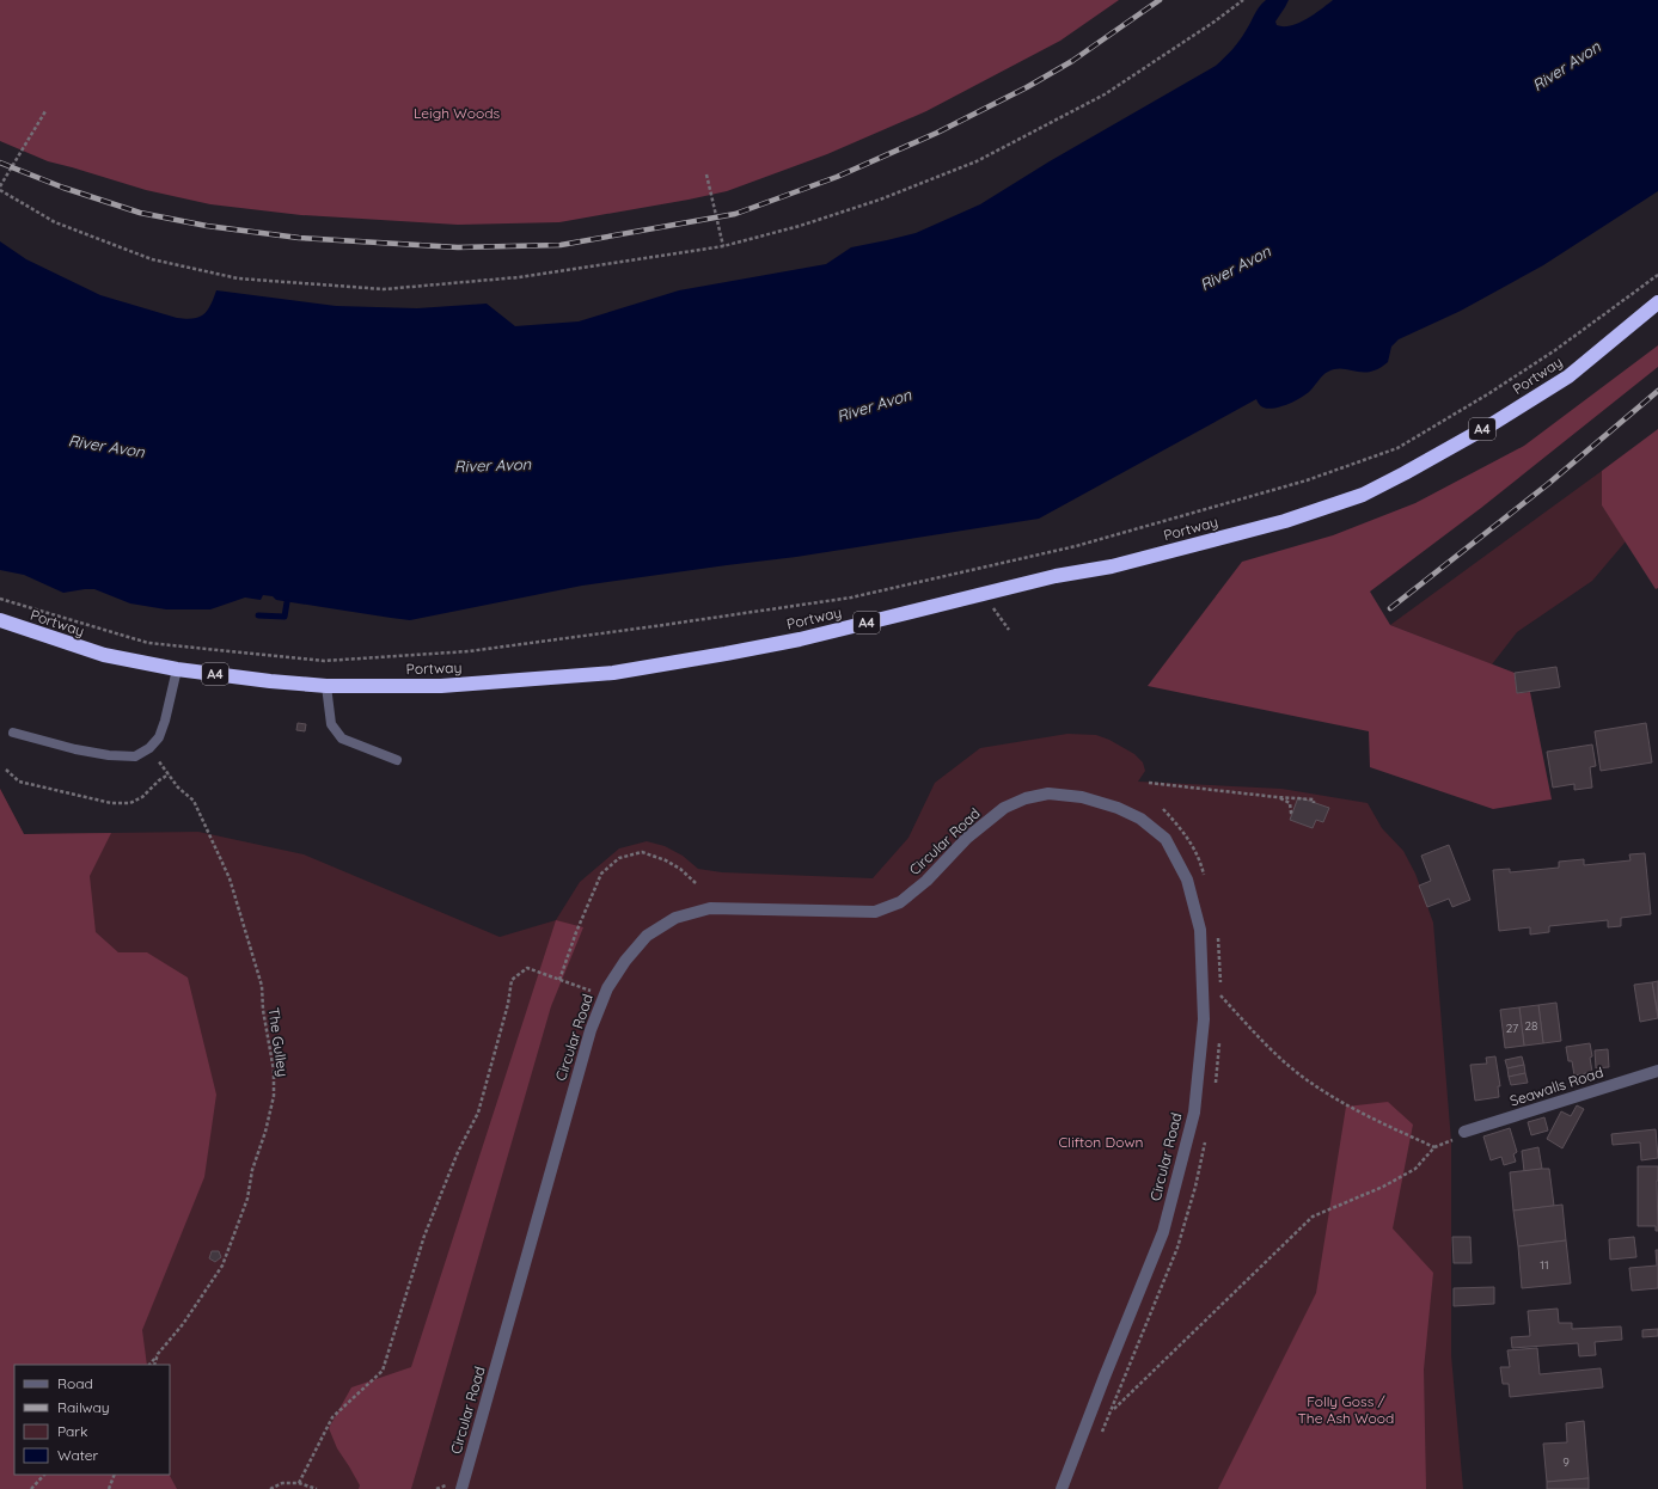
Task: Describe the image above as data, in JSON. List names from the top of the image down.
{
  "streets": {
    "highway": ["Portway", "A4"],
    "street": ["Circular Road", "Seawalls Road"],
    "path": ["The Gulley"]
  },
  "water": ["River Avon"],
  "parks": ["Leigh Woods", "Clifton Down", "Folly Goss / The Ash Wood"],
  "house_numbers": [
    "28",
    "27",
    "11",
    "9"
  ],
  "legend": [
    "Road",
    "Railway",
    "Park",
    "Water"
  ]
}
